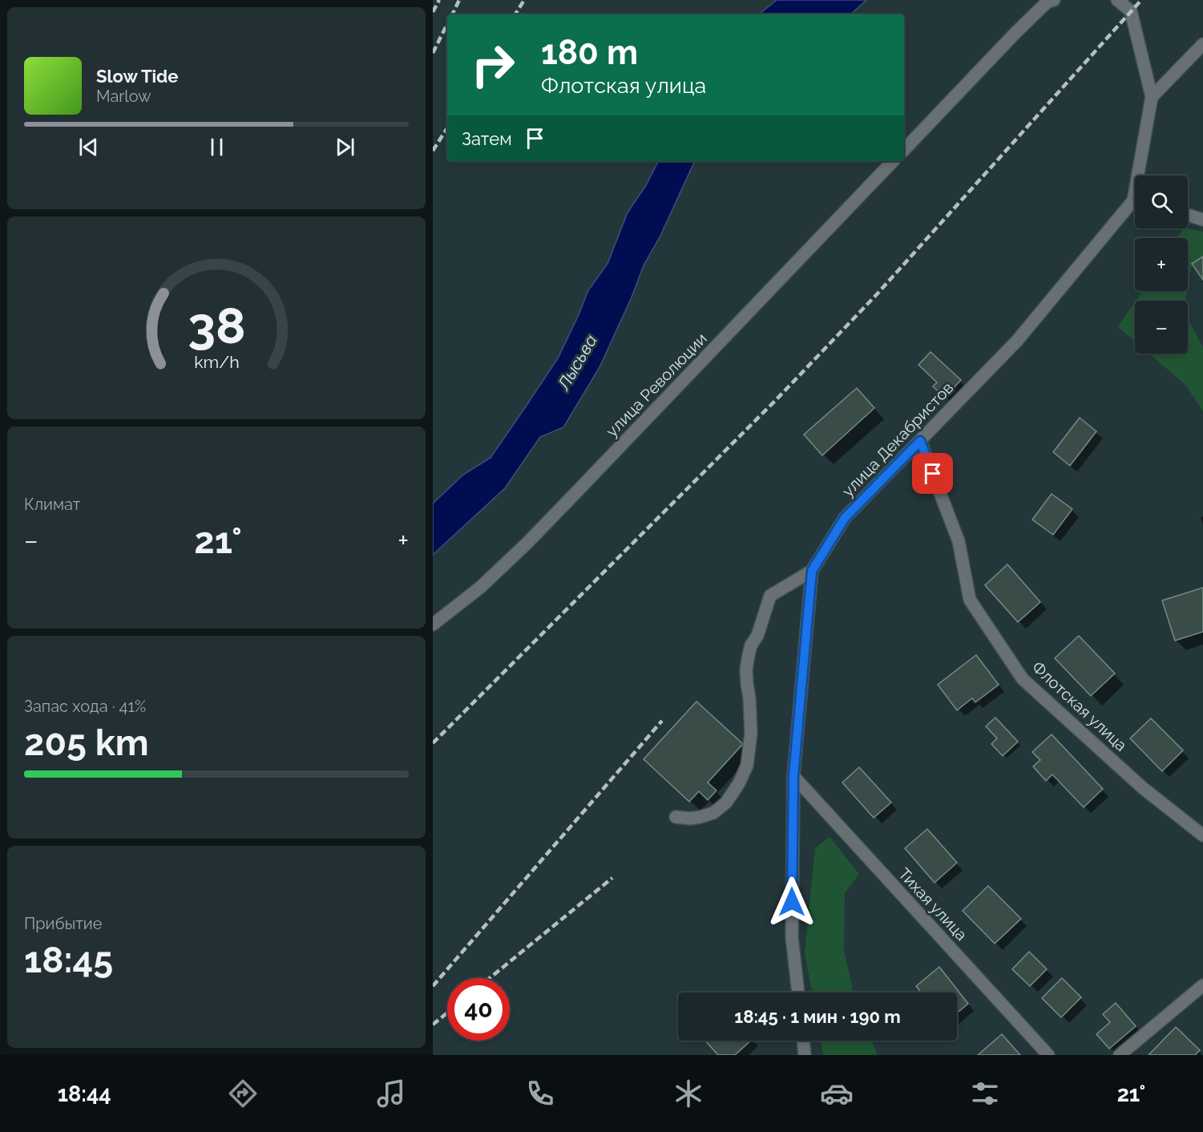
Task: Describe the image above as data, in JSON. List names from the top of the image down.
{
  "streets": {
    "street": [
      "улица Революции",
      "улица Декабристов",
      "Флотская улица",
      "Тихая улица"
    ]
  },
  "crossings": [
    ["улица Декабристов", "Флотская улица"],
    ["улица Декабристов", "Тихая улица"]
  ],
  "water": ["Лысьва"],
  "page": {
    "turn": ["180 m", "Флотская улица"],
    "song": ["Slow Tide", "Marlow"],
    "then": "Затем",
    "map_buttons": ["+", "−"],
    "tile": [
      "Климат",
      ["Запас хода · 41%", "205 km"],
      ["Прибытие", "18:45"]
    ],
    "heat": ["−", "21°", "+"],
    "limit": "40",
    "trip": "18:45 · 1 мин · 190 m",
    "tabs": ["18:44", "21°"],
    "gauge": ["38", "km/h"]
  }
}
